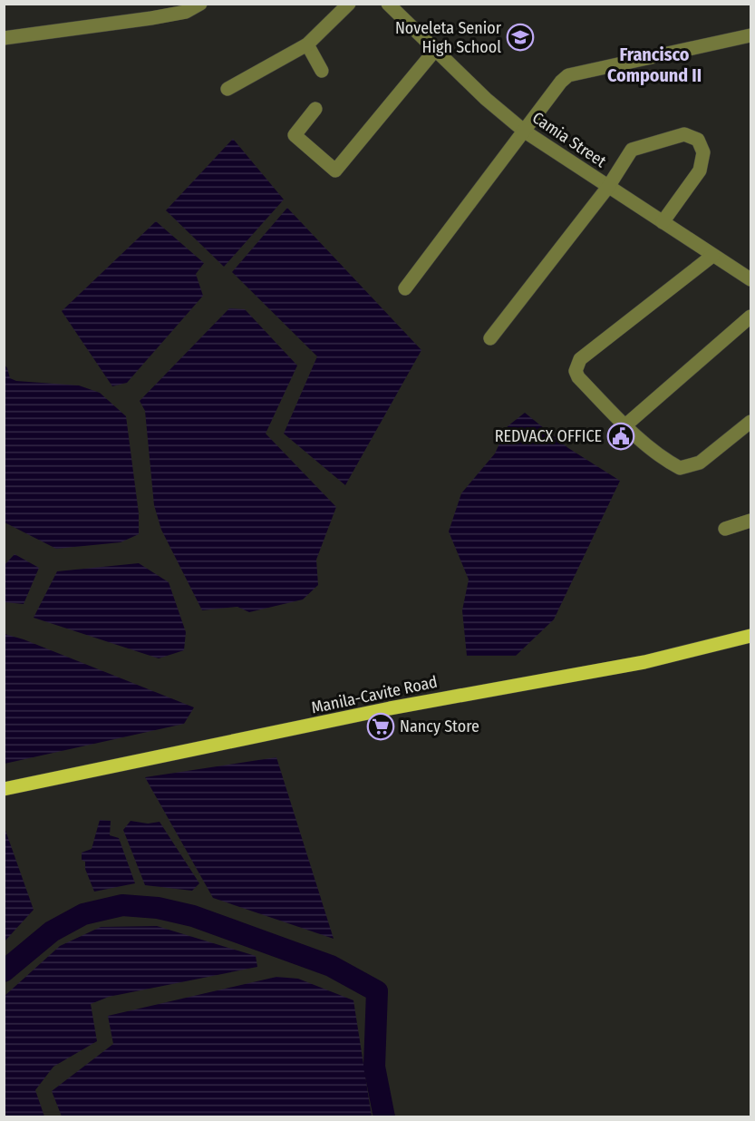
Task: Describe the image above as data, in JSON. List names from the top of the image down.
{
  "streets": {
    "main road": ["Manila-Cavite Road"],
    "street": ["Camia Street"]
  },
  "districts": ["Francisco Compound II"],
  "places": {
    "school or university": ["Noveleta Senior High School"],
    "public building": ["REDVACX OFFICE"],
    "supermarket": ["Nancy Store"]
  }
}
